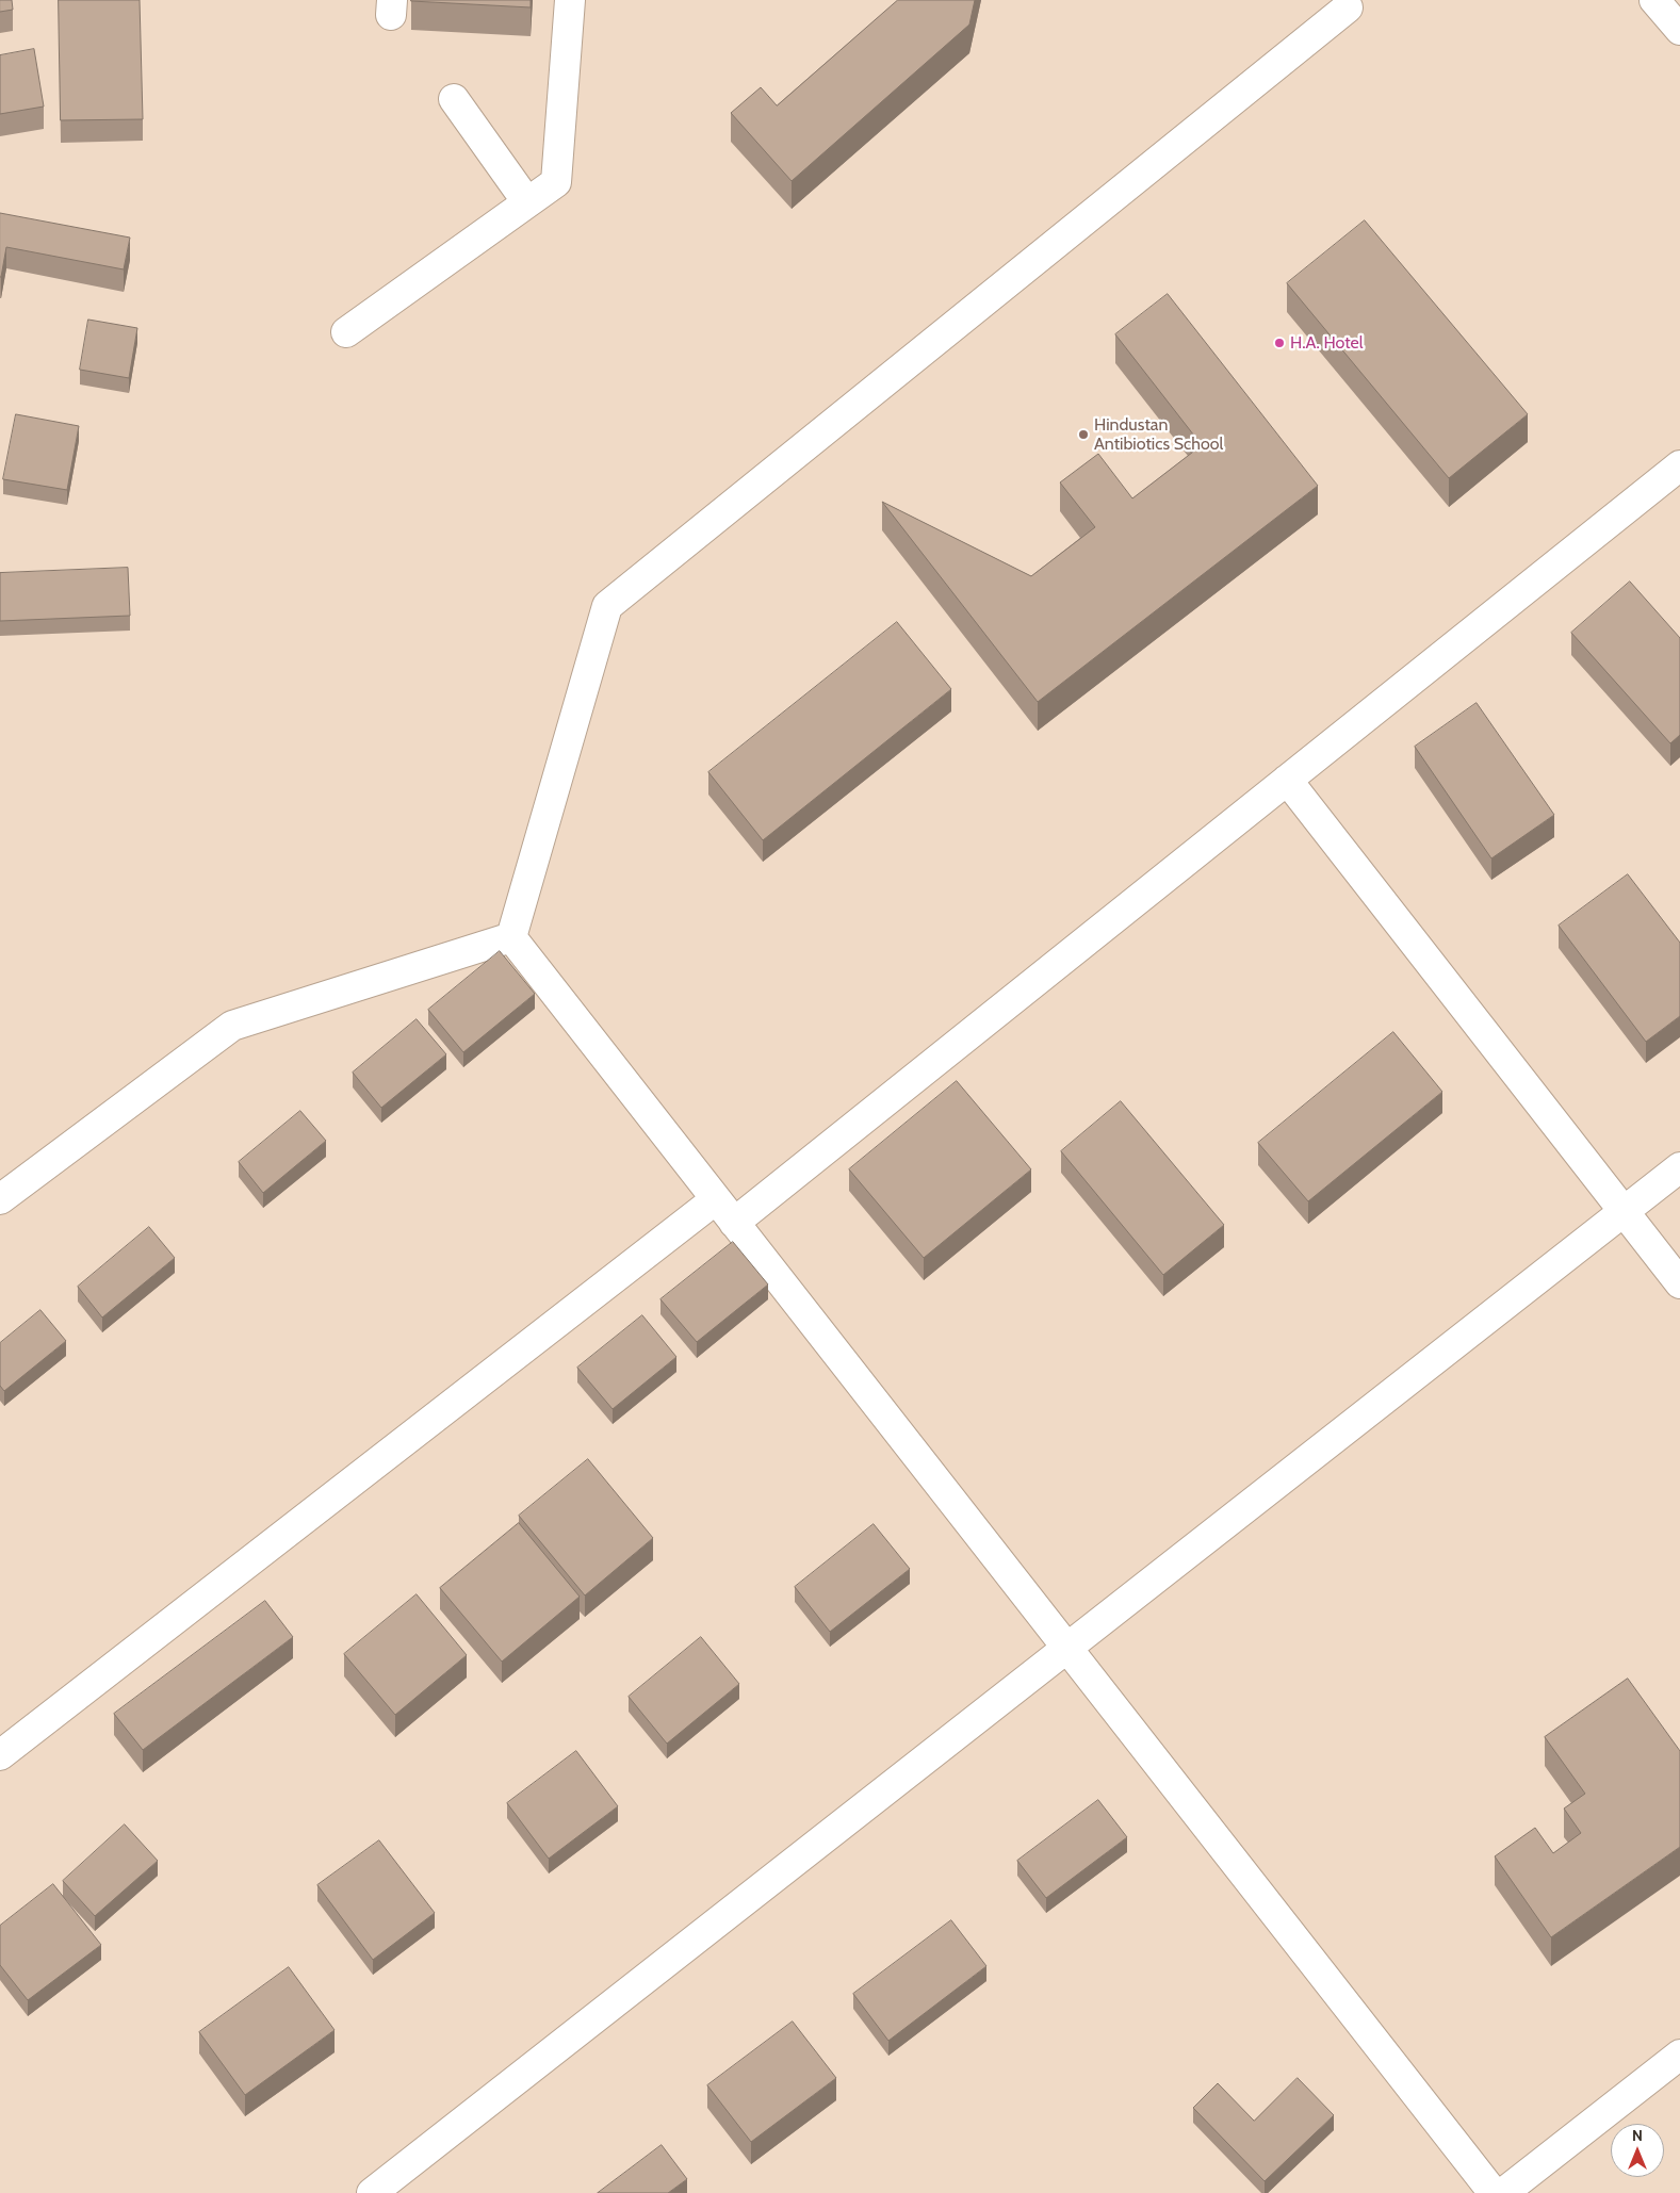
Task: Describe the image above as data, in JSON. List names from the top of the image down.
{
  "places": ["H.A. Hotel", "Hindustan Antibiotics School"],
  "north": "top"
}
